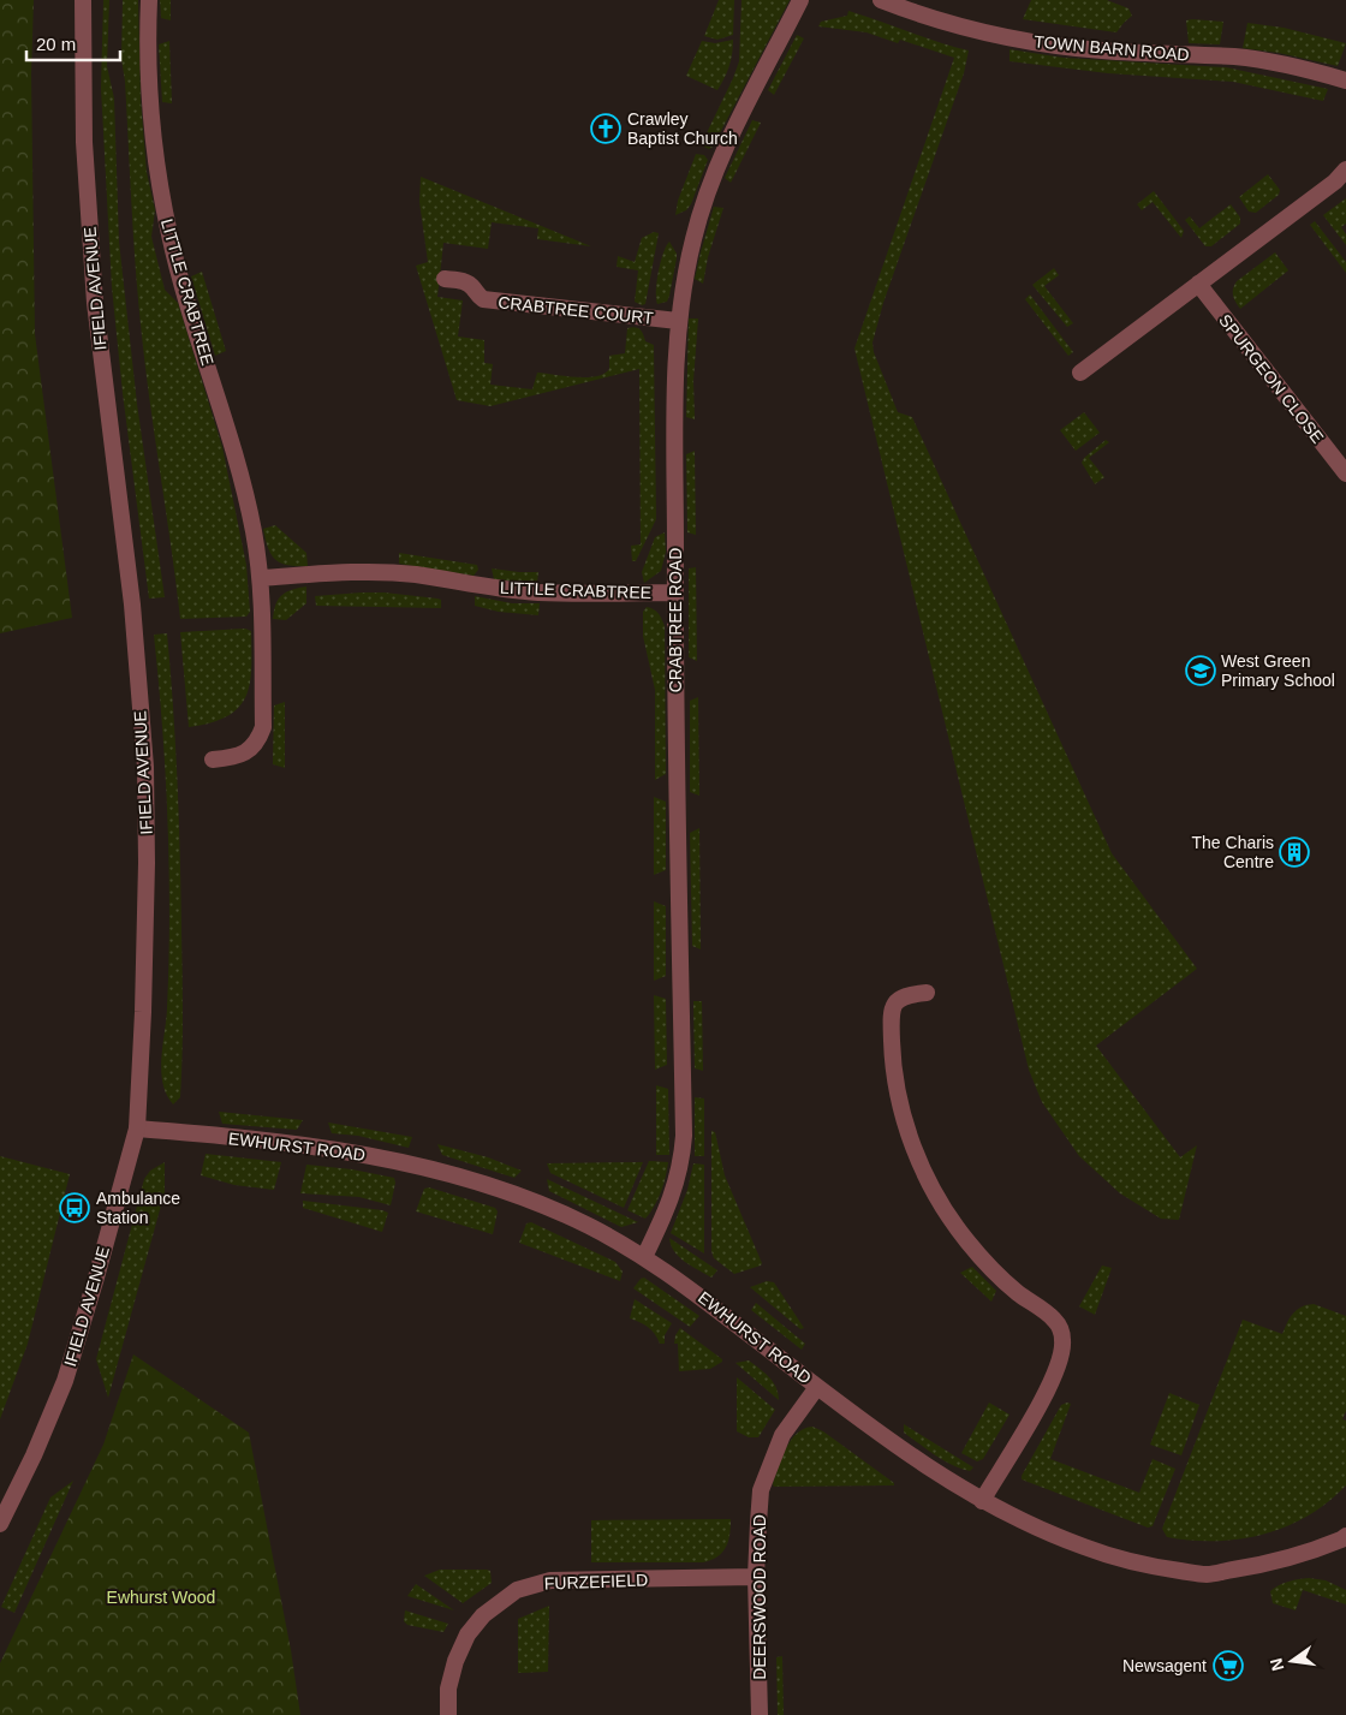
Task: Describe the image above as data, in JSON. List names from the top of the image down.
{
  "streets": {
    "street": [
      "TOWN BARN ROAD",
      "IFIELD AVENUE",
      "LITTLE CRABTREE",
      "CRABTREE COURT",
      "SPURGEON CLOSE",
      "CRABTREE ROAD",
      "EWHURST ROAD",
      "FURZEFIELD",
      "DEERSWOOD ROAD"
    ]
  },
  "crossings": [
    ["IFIELD AVENUE", "EWHURST ROAD"],
    ["LITTLE CRABTREE", "CRABTREE ROAD"],
    ["CRABTREE COURT", "CRABTREE ROAD"],
    ["CRABTREE ROAD", "EWHURST ROAD"],
    ["EWHURST ROAD", "DEERSWOOD ROAD"],
    ["FURZEFIELD", "DEERSWOOD ROAD"]
  ],
  "parks": ["Ewhurst Wood"],
  "places": {
    "church": ["Crawley Baptist Church"],
    "school or university": ["West Green Primary School"],
    "building": ["The Charis Centre"],
    "bus stop": ["Ambulance Station"],
    "supermarket": ["Newsagent"]
  },
  "scale_bar": "20 m",
  "north": "left"
}
